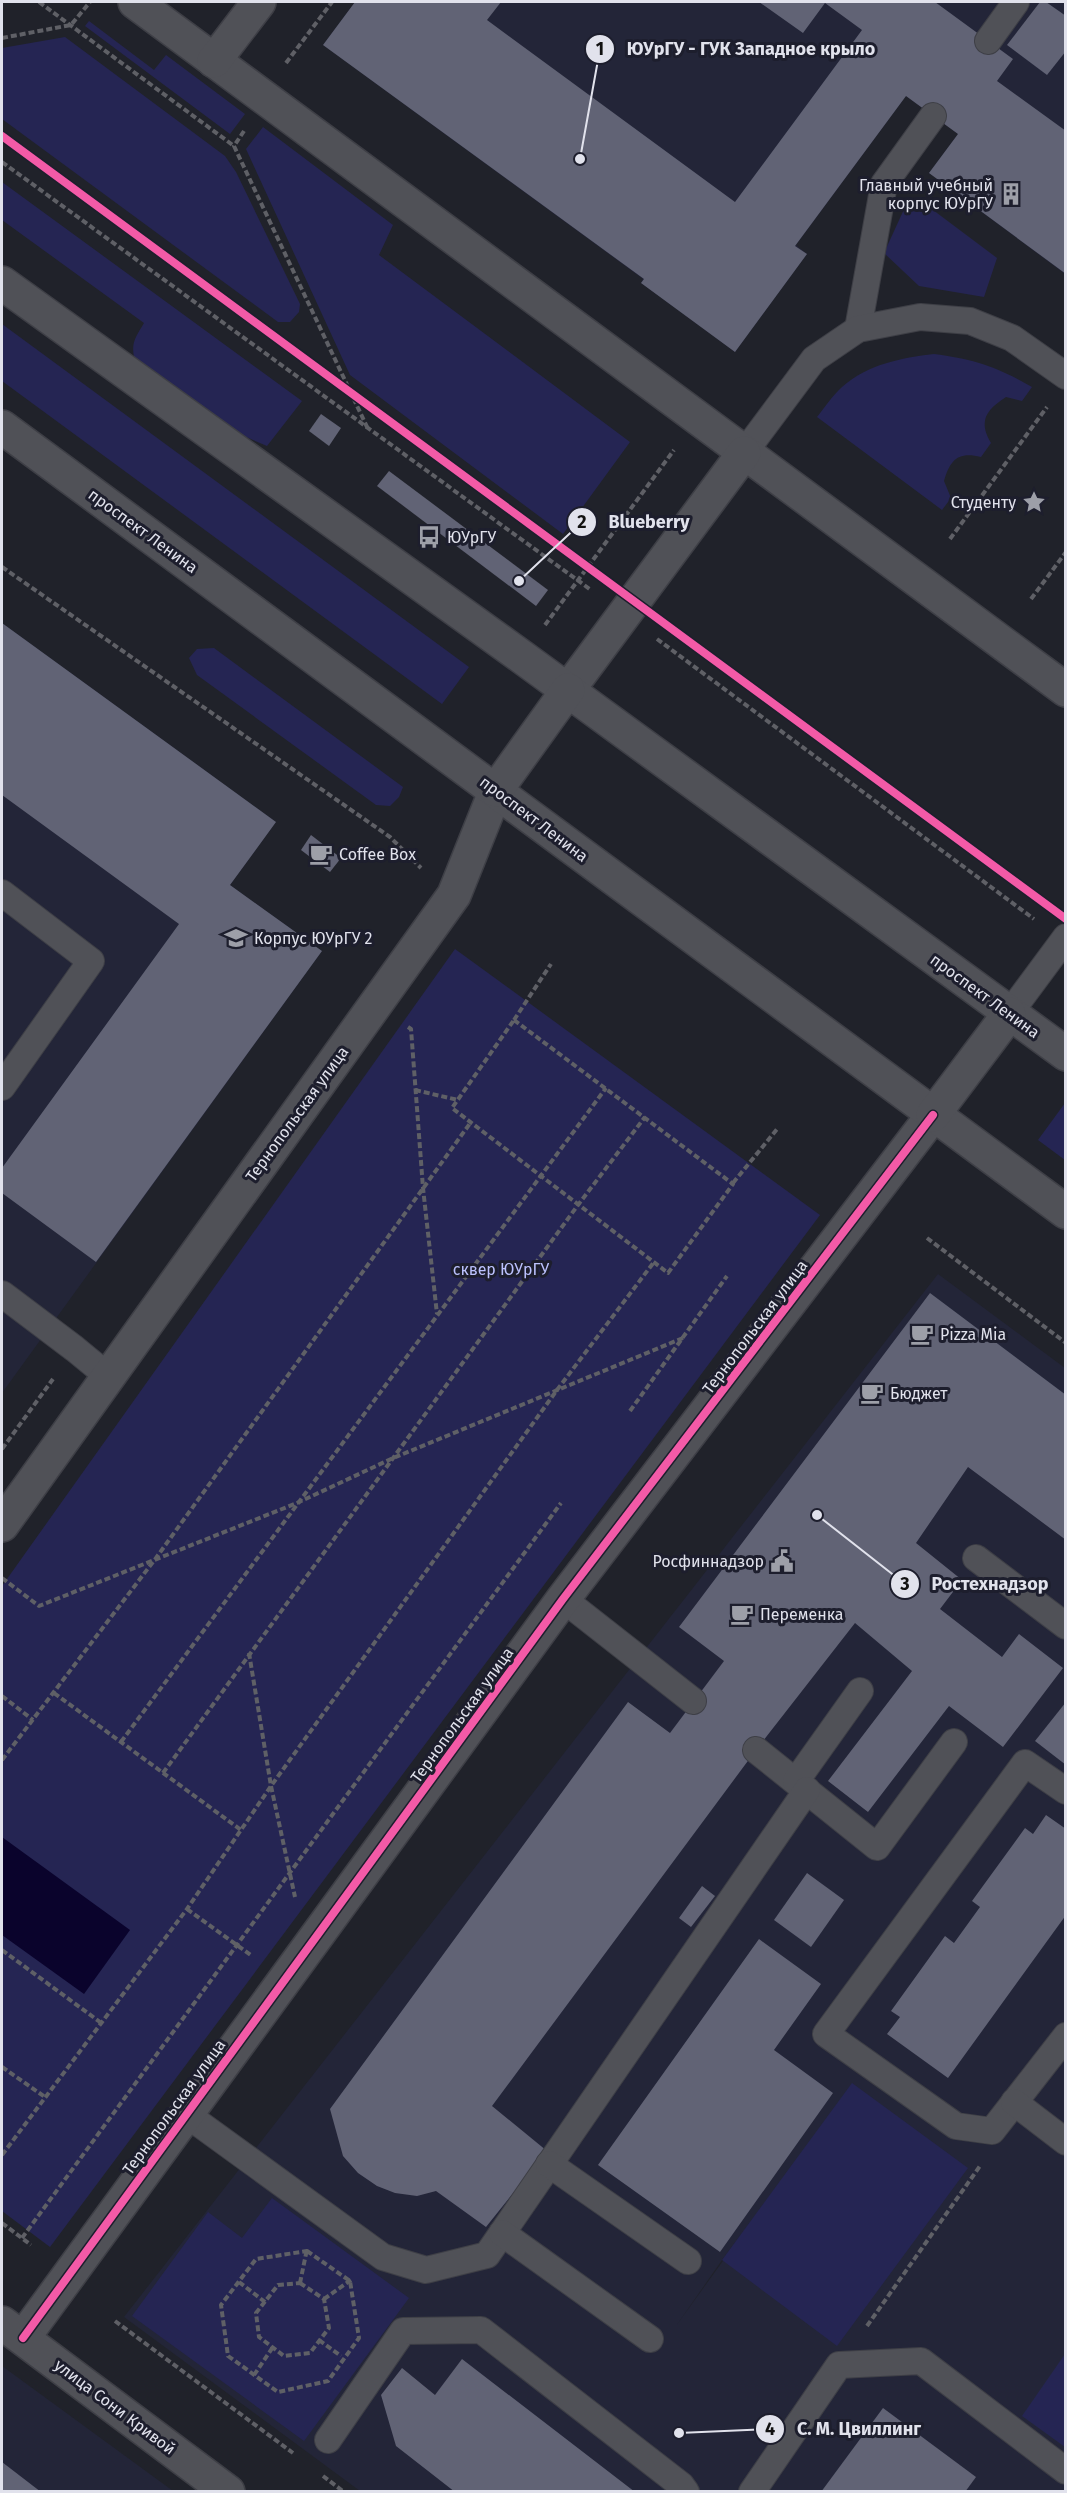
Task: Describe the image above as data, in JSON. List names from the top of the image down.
{
  "streets": {
    "street": ["проспект Ленина", "Тернопольская улица", "улица Сони Кривой"]
  },
  "crossings": [
    ["проспект Ленина", "Тернопольская улица"],
    ["Тернопольская улица", "улица Сони Кривой"]
  ],
  "parks": ["сквер ЮУрГУ"],
  "places": {
    "other": [
      "ЮУрГУ - ГУК Западное крыло",
      "Blueberry",
      "Ростехнадзор",
      "С. М. Цвиллинг"
    ],
    "building": ["Главный учебный корпус ЮУрГУ"],
    "place": ["Студенту"],
    "bus stop": ["ЮУрГУ"],
    "cafe": [
      "Coffee Box",
      "Pizza Mia",
      "Бюджет",
      "Переменка"
    ],
    "school or university": ["Корпус ЮУрГУ 2"],
    "public building": ["Росфиннадзор"]
  }
}
